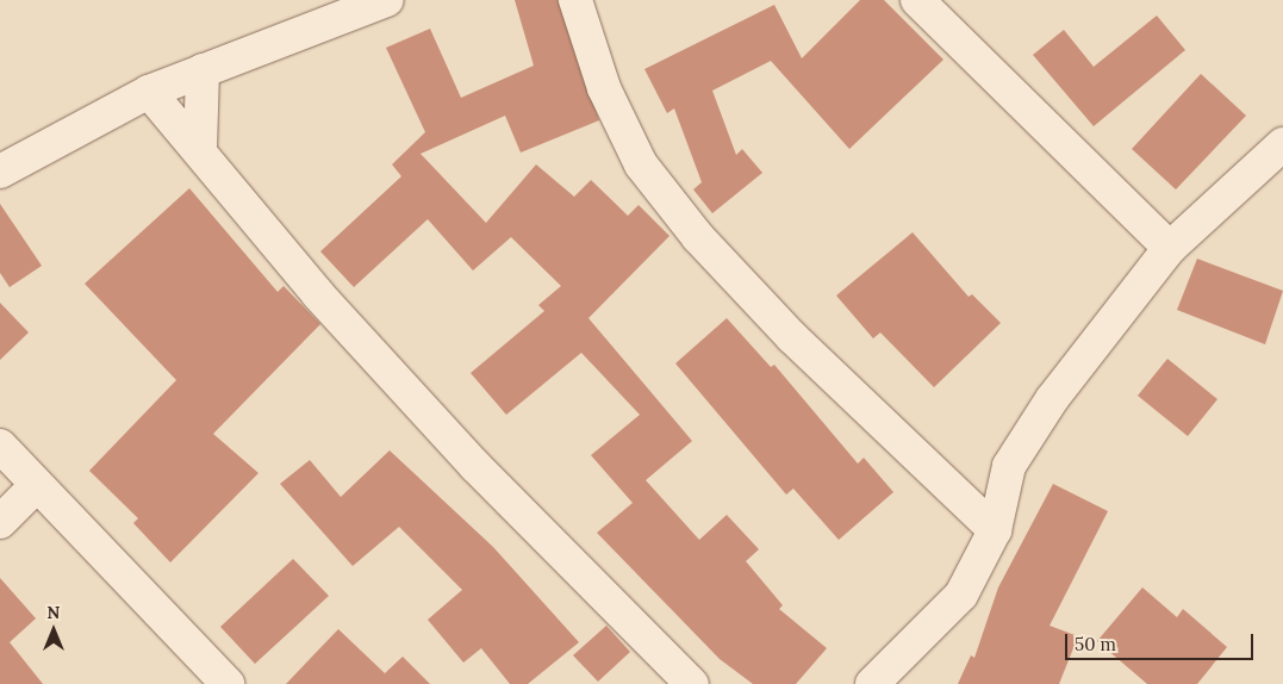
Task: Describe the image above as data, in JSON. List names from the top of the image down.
{
  "scale_bar": "50 m",
  "north": "top"
}
